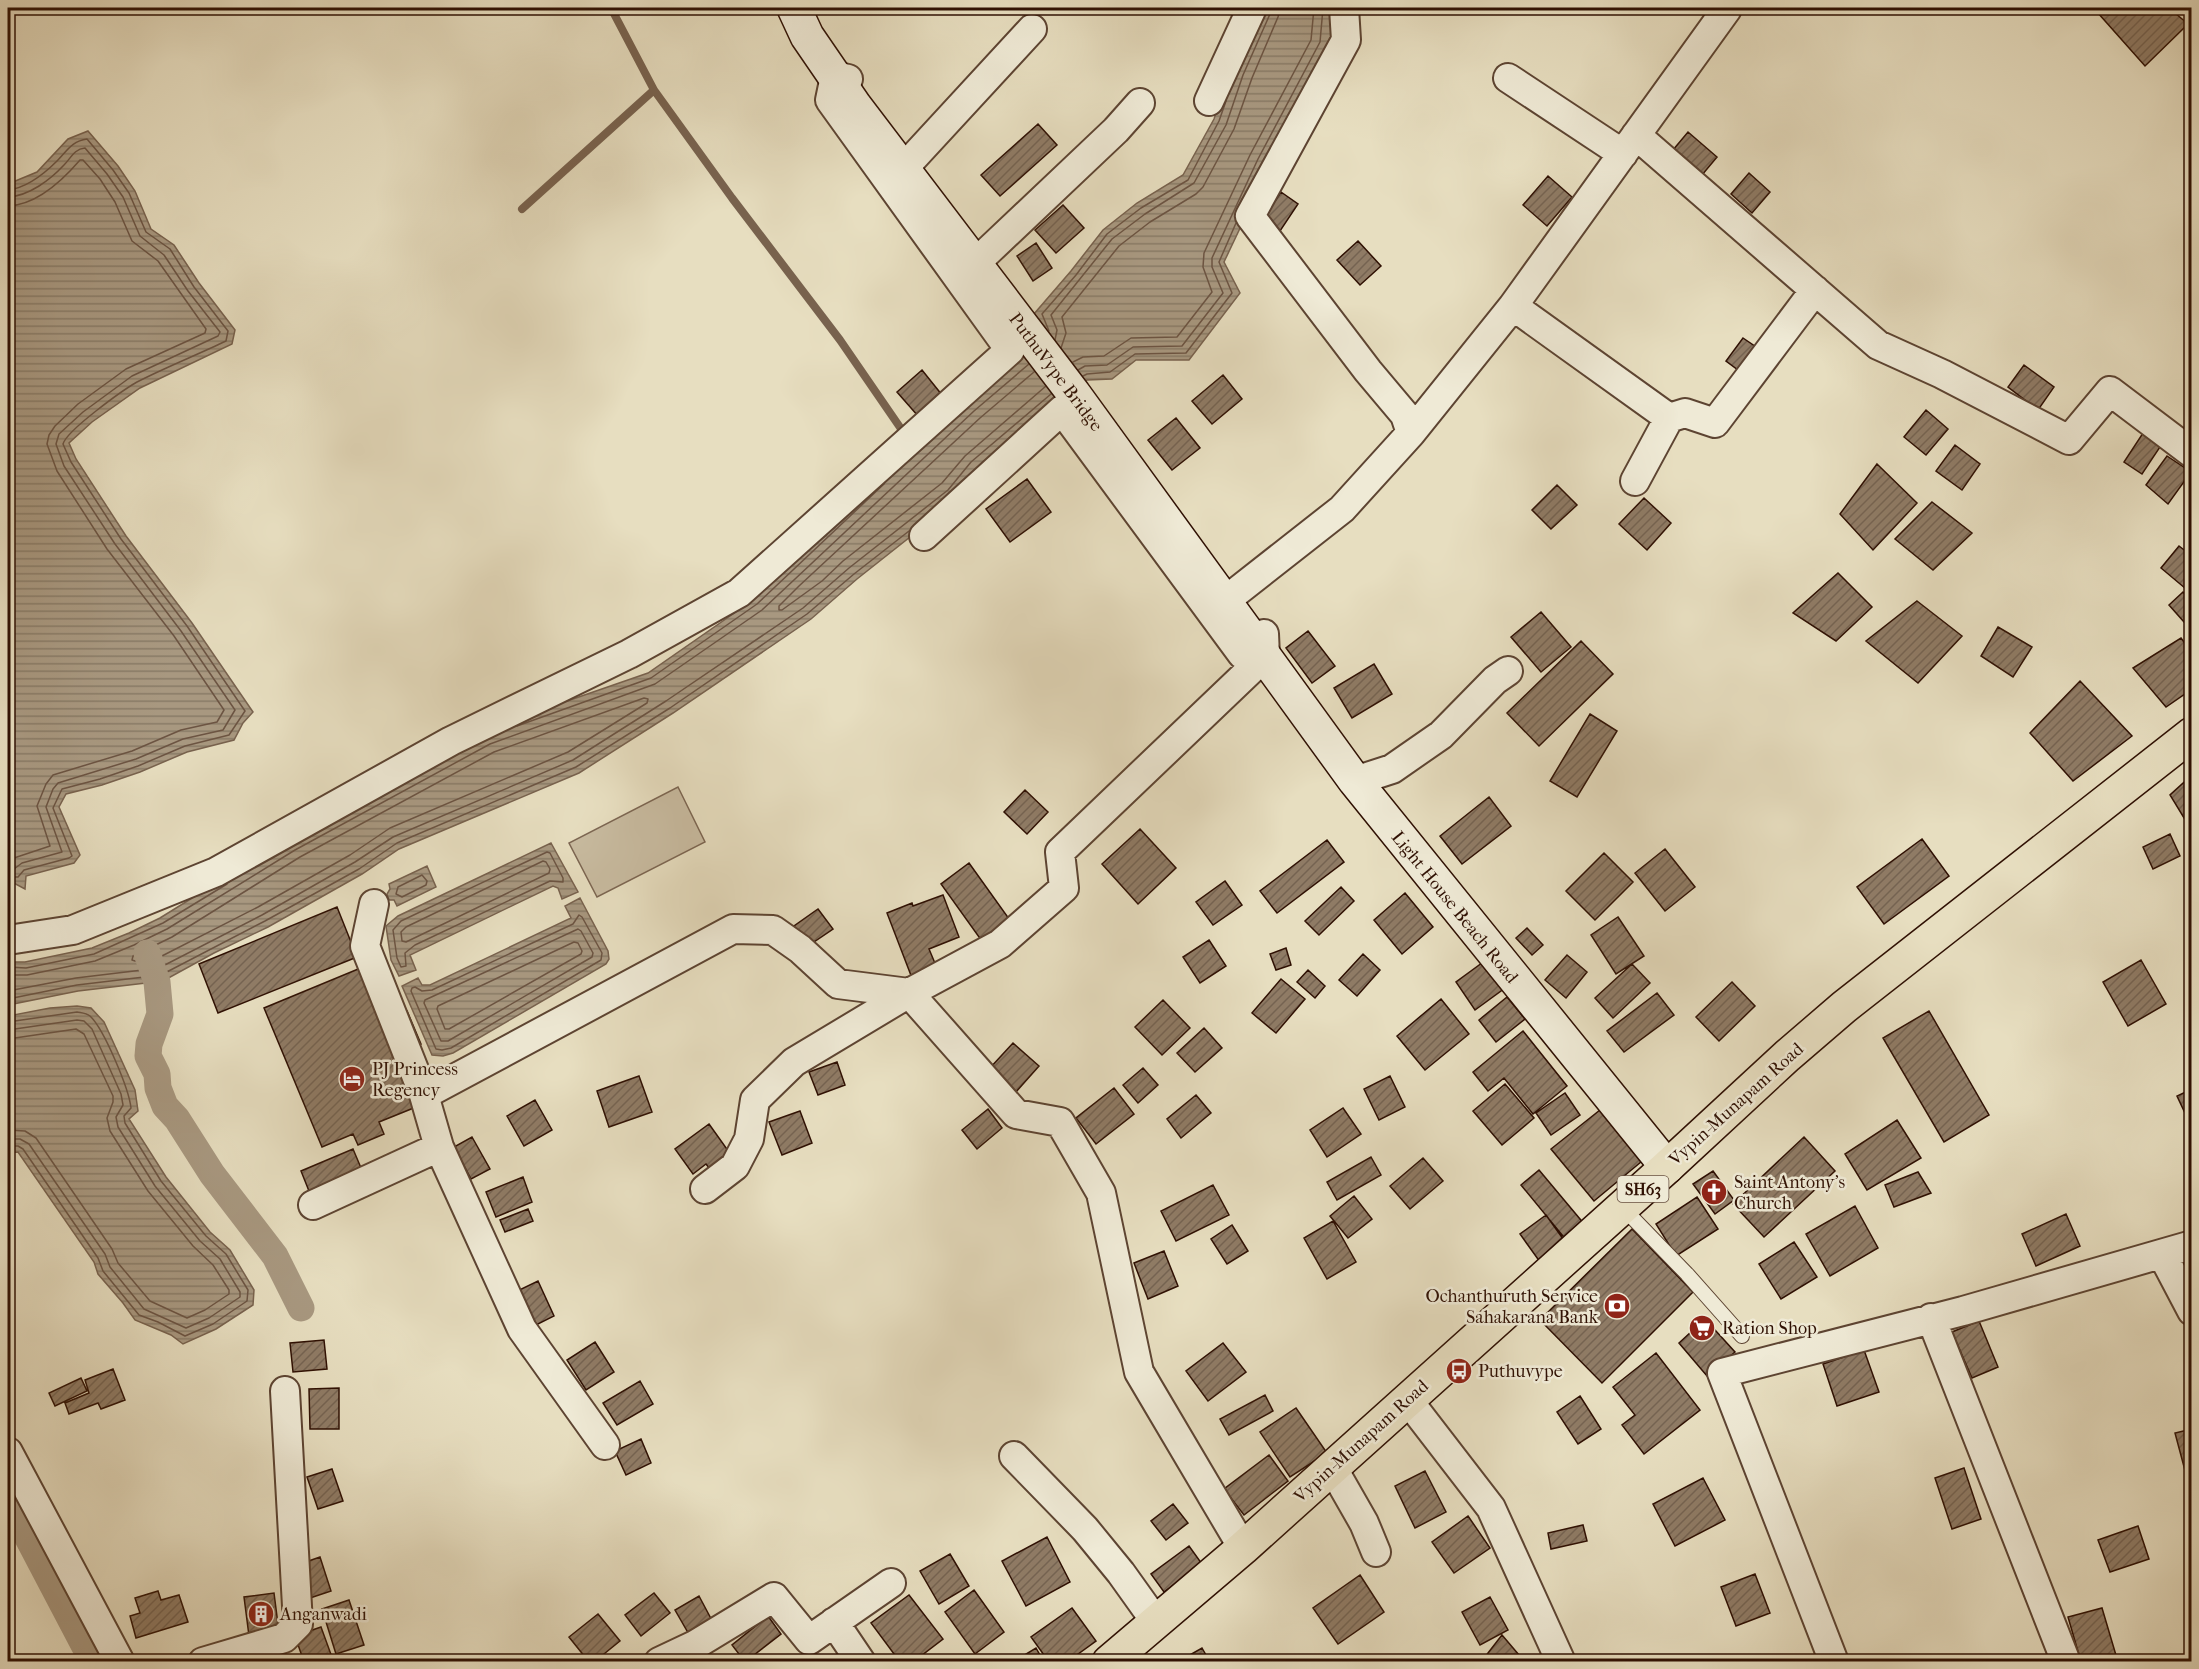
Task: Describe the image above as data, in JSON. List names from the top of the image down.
{
  "streets": {
    "main road": [
      "PuthuVype Bridge",
      "Light House Beach Road",
      "Vypin-Munapam Road",
      "SH63"
    ]
  },
  "crossings": [
    ["PuthuVype Bridge", "Light House Beach Road"],
    ["Light House Beach Road", "Vypin-Munapam Road"]
  ],
  "places": {
    "hotel": ["PJ Princess Regency"],
    "church": ["Saint Antony's Church"],
    "bank": ["Ochanthuruth Service Sahakarana Bank"],
    "supermarket": ["Ration Shop"],
    "bus stop": ["Puthuvype"],
    "building": ["Anganwadi"]
  }
}
